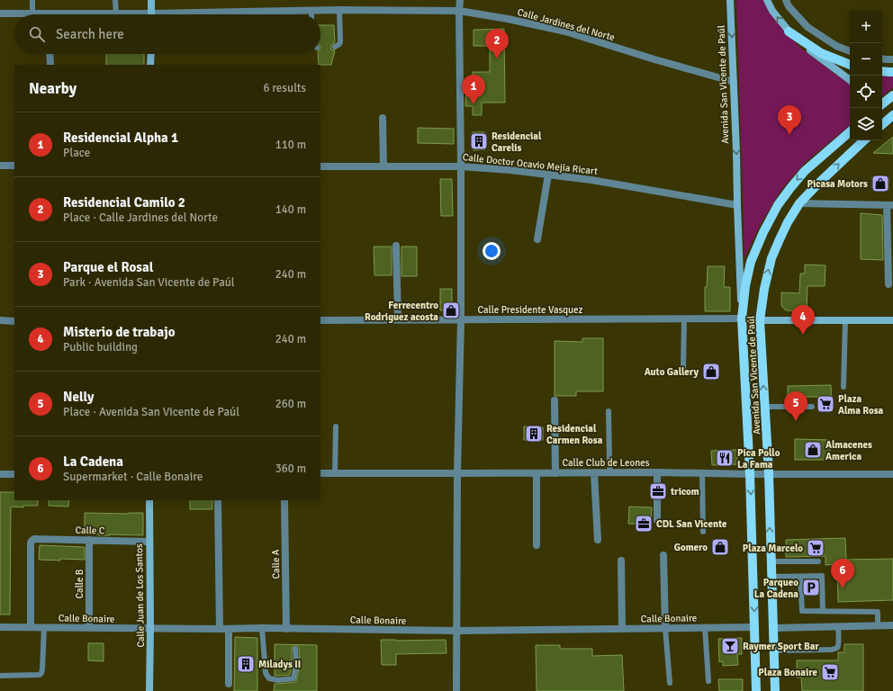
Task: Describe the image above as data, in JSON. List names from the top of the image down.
{
  "streets": {
    "main road": ["Avenida San Vicente de Paúl"],
    "street": [
      "Calle Jardines del Norte",
      "Calle Doctor Ocavio Mejía Ricart",
      "Calle Presidente Vasquez",
      "Calle Club de Leones",
      "Calle C",
      "Calle A",
      "Calle B",
      "Calle Juan de Los Santos",
      "Calle Bonaire"
    ]
  },
  "crossings": [
    ["Calle Jardines del Norte", "Avenida San Vicente de Paúl"],
    ["Avenida San Vicente de Paúl", "Calle Doctor Ocavio Mejía Ricart"],
    ["Avenida San Vicente de Paúl", "Calle Presidente Vasquez"],
    ["Avenida San Vicente de Paúl", "Calle Club de Leones"],
    ["Avenida San Vicente de Paúl", "Calle Bonaire"],
    ["Calle C", "Calle B"],
    ["Calle C", "Calle Juan de Los Santos"],
    ["Calle C", "Calle Bonaire"],
    ["Calle A", "Calle Bonaire"],
    ["Calle B", "Calle Bonaire"],
    ["Calle Juan de Los Santos", "Calle Bonaire"]
  ],
  "places": {
    "building": ["Residencial Carelis", "Residencial Carmen Rosa", "Miladys II"],
    "shop": [
      "Picasa Motors",
      "Ferrecentro Rodriguez acosta",
      "Auto Gallery",
      "Almacenes America",
      "Gomero"
    ],
    "supermarket": ["Plaza Alma Rosa", "Plaza Marcelo", "Plaza Bonaire"],
    "restaurant": ["Pica Pollo La Fama"],
    "office": ["tricom", "CDL San Vicente"],
    "parking": ["Parqueo La Cadena"],
    "bar": ["Raymer Sport Bar"]
  },
  "page": {
    "map_buttons": ["+", "−"],
    "search": "Search here",
    "pins": [
      "2",
      "1",
      "3",
      "4",
      "5",
      "6"
    ],
    "heading": ["Nearby", "6 results"],
    "list": [
      {
        "mark": "1",
        "name": "Residencial Alpha 1",
        "note": "Place",
        "value": "110 m"
      },
      {
        "mark": "2",
        "name": "Residencial Camilo 2",
        "note": "Place · Calle Jardines del Norte",
        "value": "140 m"
      },
      {
        "mark": "3",
        "name": "Parque el Rosal",
        "note": "Park · Avenida San Vicente de Paúl",
        "value": "240 m"
      },
      {
        "mark": "4",
        "name": "Misterio de trabajo",
        "note": "Public building",
        "value": "240 m"
      },
      {
        "mark": "5",
        "name": "Nelly",
        "note": "Place · Avenida San Vicente de Paúl",
        "value": "260 m"
      },
      {
        "mark": "6",
        "name": "La Cadena",
        "note": "Supermarket · Calle Bonaire",
        "value": "360 m"
      }
    ]
  }
}
